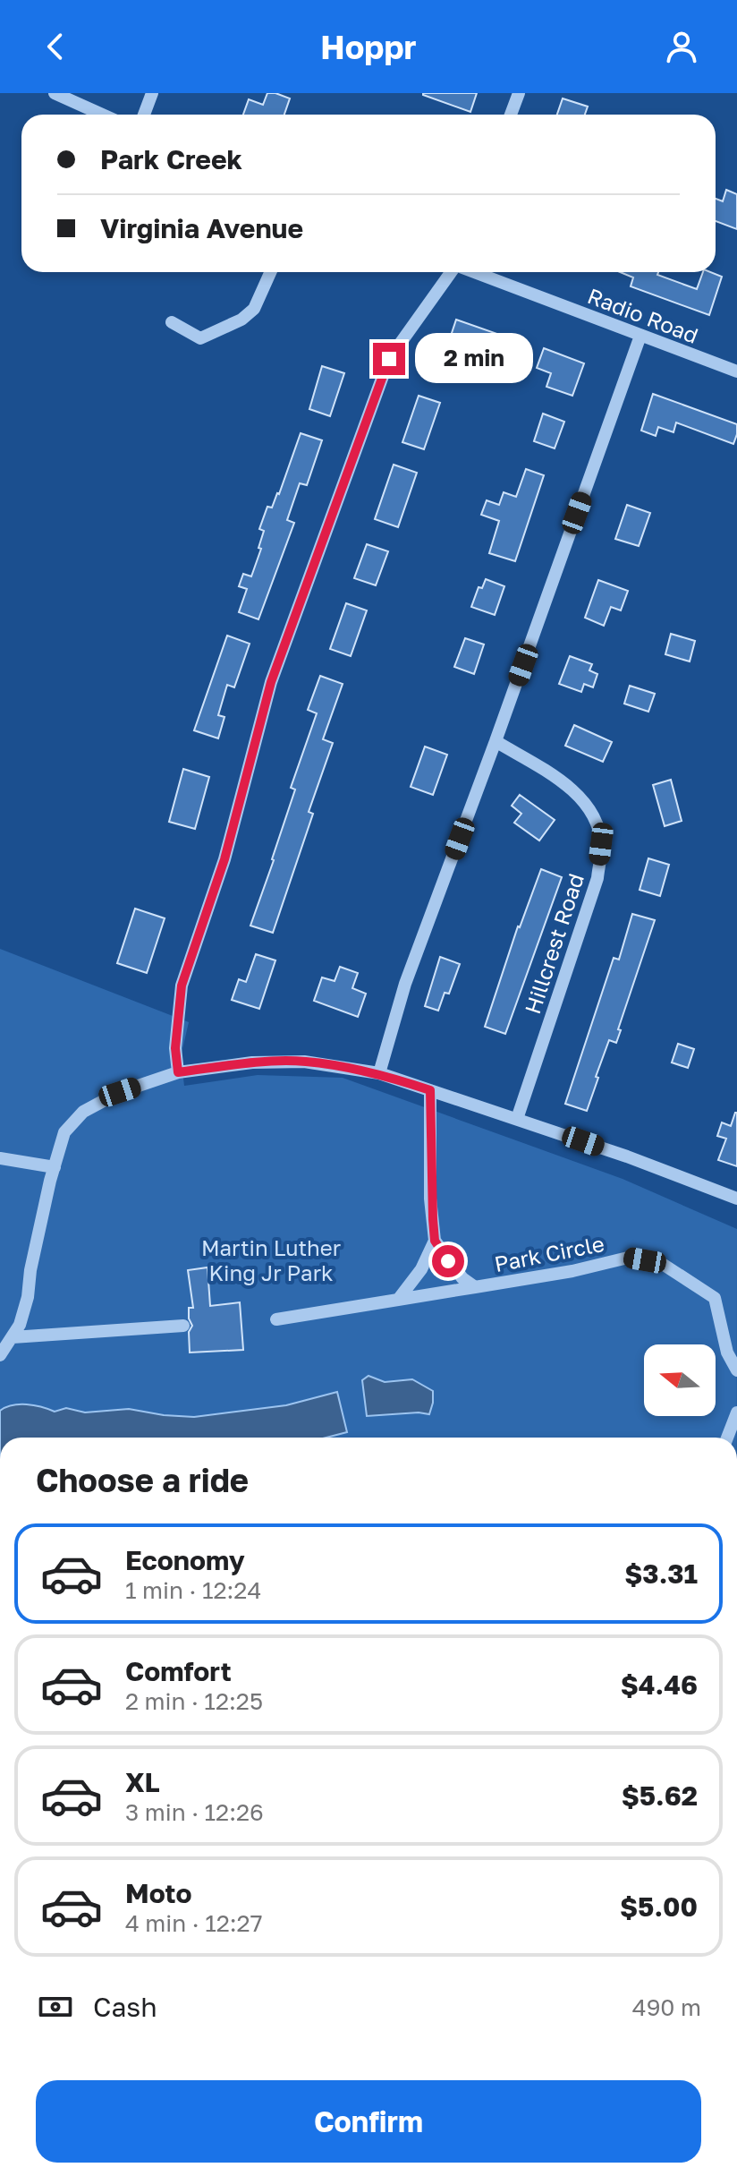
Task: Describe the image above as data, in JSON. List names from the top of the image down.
{
  "streets": {
    "street": ["Radio Road", "Hillcrest Road", "Park Circle"]
  },
  "parks": ["Martin Luther King Jr Park"],
  "north": "left",
  "page": {
    "header": "Hoppr",
    "banner": ["Park Creek", "Virginia Avenue"],
    "bubble": "2 min",
    "heading": "Choose a ride",
    "list": [
      {
        "name": "Economy",
        "note": "1 min · 12:24",
        "value": "$3.31"
      },
      {
        "name": "Comfort",
        "note": "2 min · 12:25",
        "value": "$4.46"
      },
      {
        "name": "XL",
        "note": "3 min · 12:26",
        "value": "$5.62"
      },
      {
        "name": "Moto",
        "note": "4 min · 12:27",
        "value": "$5.00"
      }
    ],
    "pay": ["Cash", "490 m"],
    "buttons": "Confirm"
  }
}
